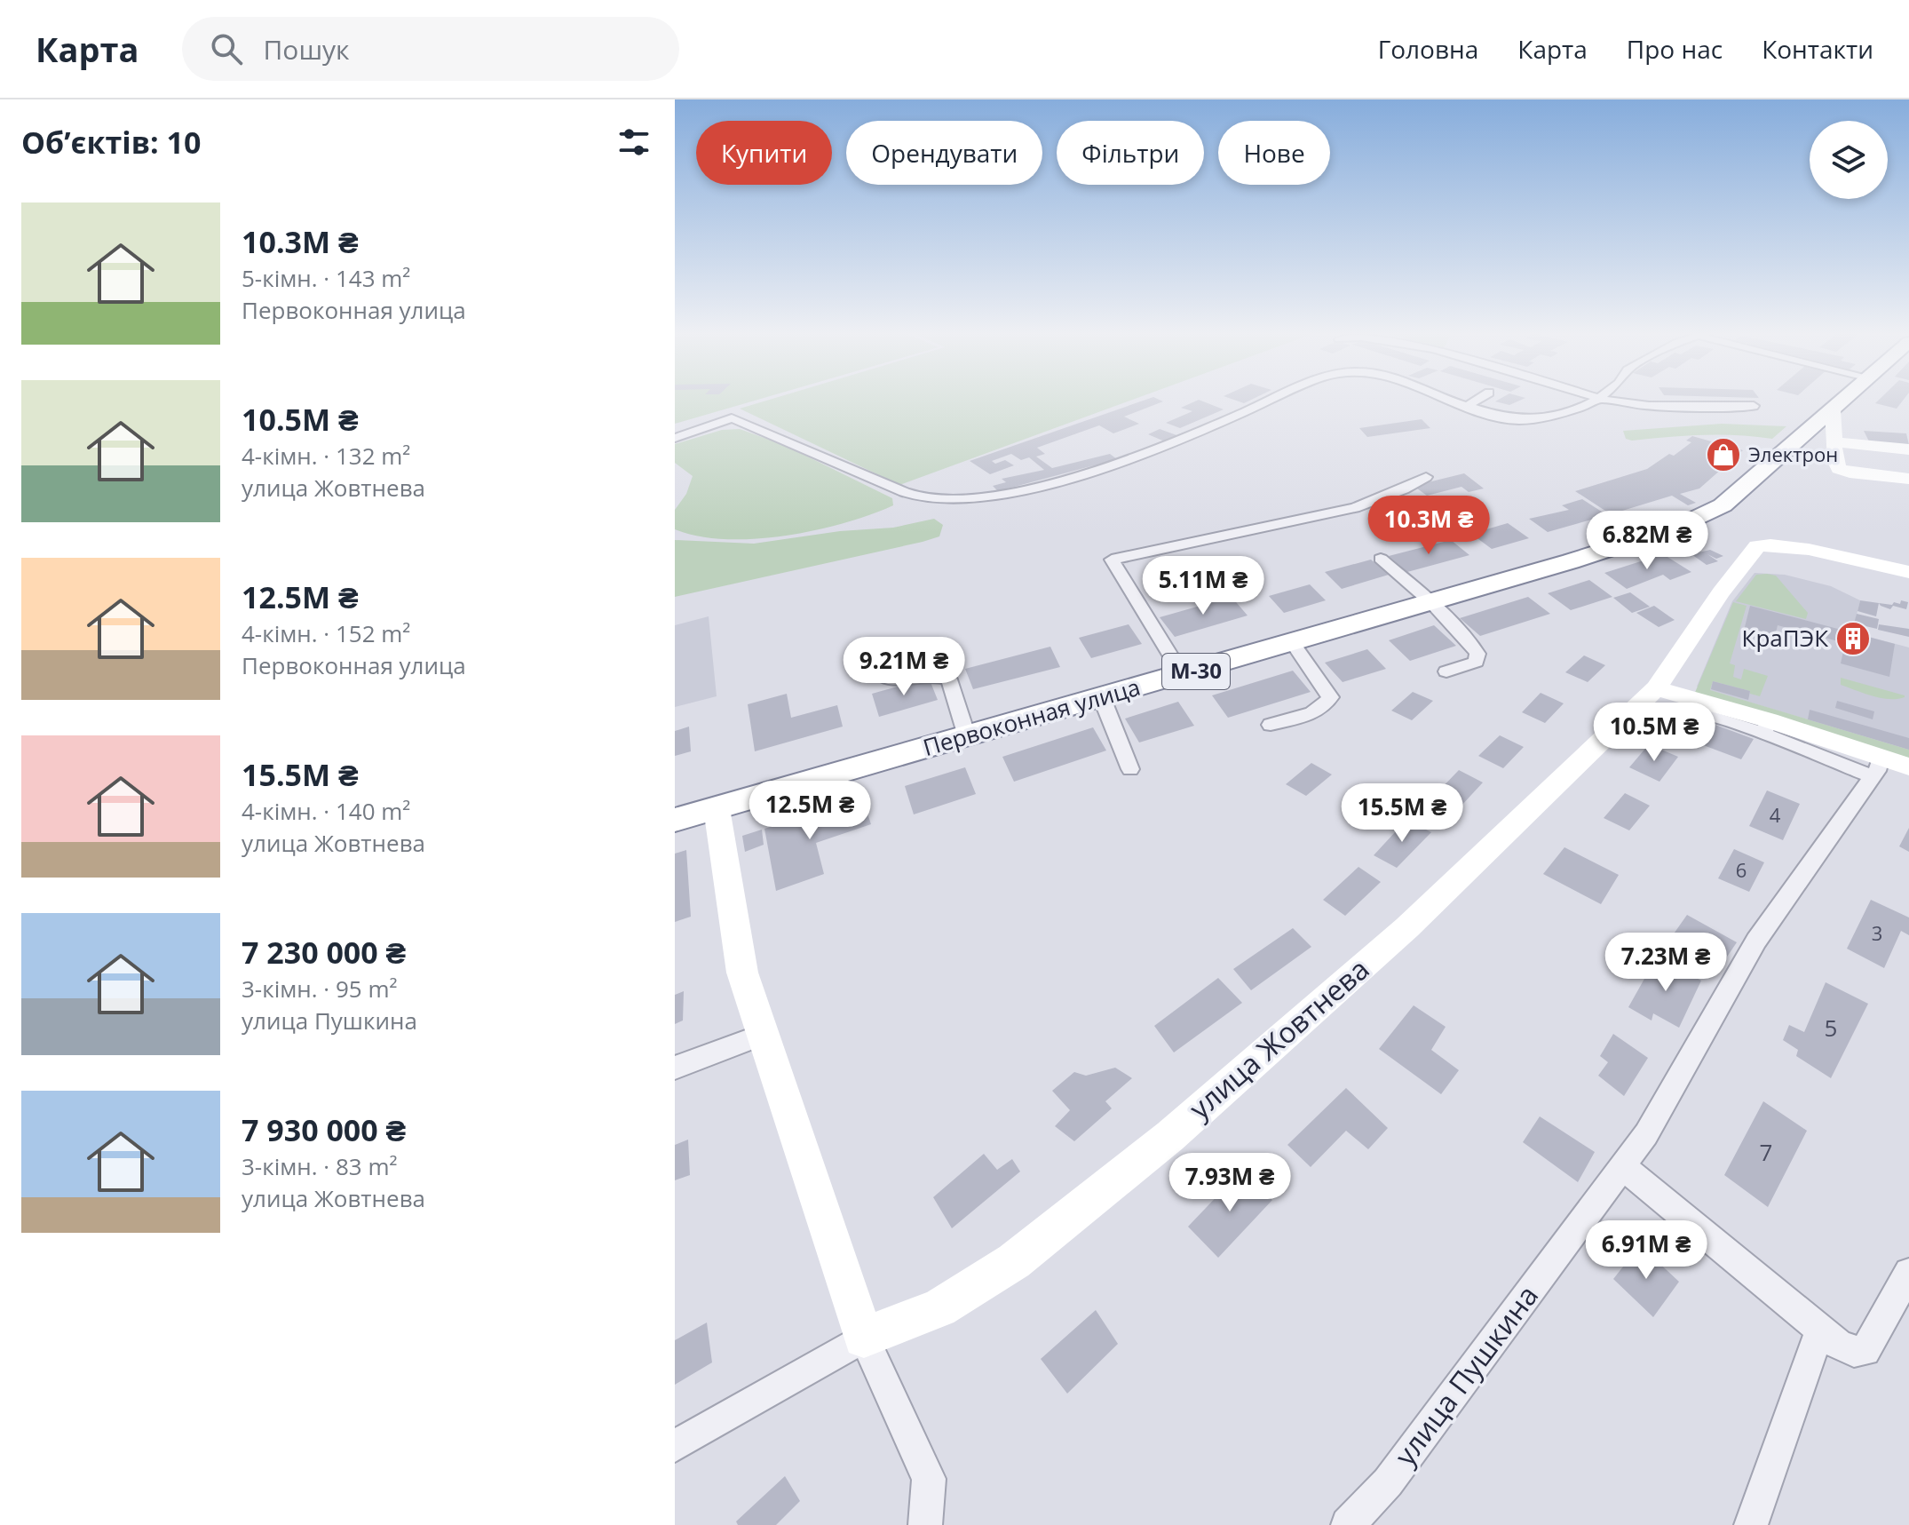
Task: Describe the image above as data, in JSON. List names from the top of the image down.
{
  "streets": {
    "highway": ["М-30", "Первоконная улица"],
    "main road": ["улица Жовтнева"],
    "street": ["улица Пушкина"]
  },
  "crossings": [
    ["М-30", "Первоконная улица"]
  ],
  "places": {
    "shop": ["Электрон"],
    "building": ["КраПЭК"]
  },
  "house_numbers": [
    "4",
    "6",
    "3",
    "5",
    "7"
  ],
  "page": {
    "header": "Карта",
    "search": "Пошук",
    "nav": [
      "Головна",
      "Карта",
      "Про нас",
      "Контакти"
    ],
    "heading": "Об’єктів: 10",
    "chip": [
      "Купити",
      "Орендувати",
      "Фільтри",
      "Нове"
    ],
    "list": [
      {
        "name": "10.3M ₴",
        "note": "5-кімн. · 143 m² · Первоконная улица"
      },
      {
        "name": "10.5M ₴",
        "note": "4-кімн. · 132 m² · улица Жовтнева"
      },
      {
        "name": "12.5M ₴",
        "note": "4-кімн. · 152 m² · Первоконная улица"
      },
      {
        "name": "15.5M ₴",
        "note": "4-кімн. · 140 m² · улица Жовтнева"
      },
      {
        "name": "7 230 000 ₴",
        "note": "3-кімн. · 95 m² · улица Пушкина"
      },
      {
        "name": "7 930 000 ₴",
        "note": "3-кімн. · 83 m² · улица Жовтнева"
      }
    ],
    "price": [
      "10.3M ₴",
      "6.82M ₴",
      "5.11M ₴",
      "9.21M ₴",
      "10.5M ₴",
      "12.5M ₴",
      "15.5M ₴",
      "7.23M ₴",
      "7.93M ₴",
      "6.91M ₴"
    ]
  }
}
